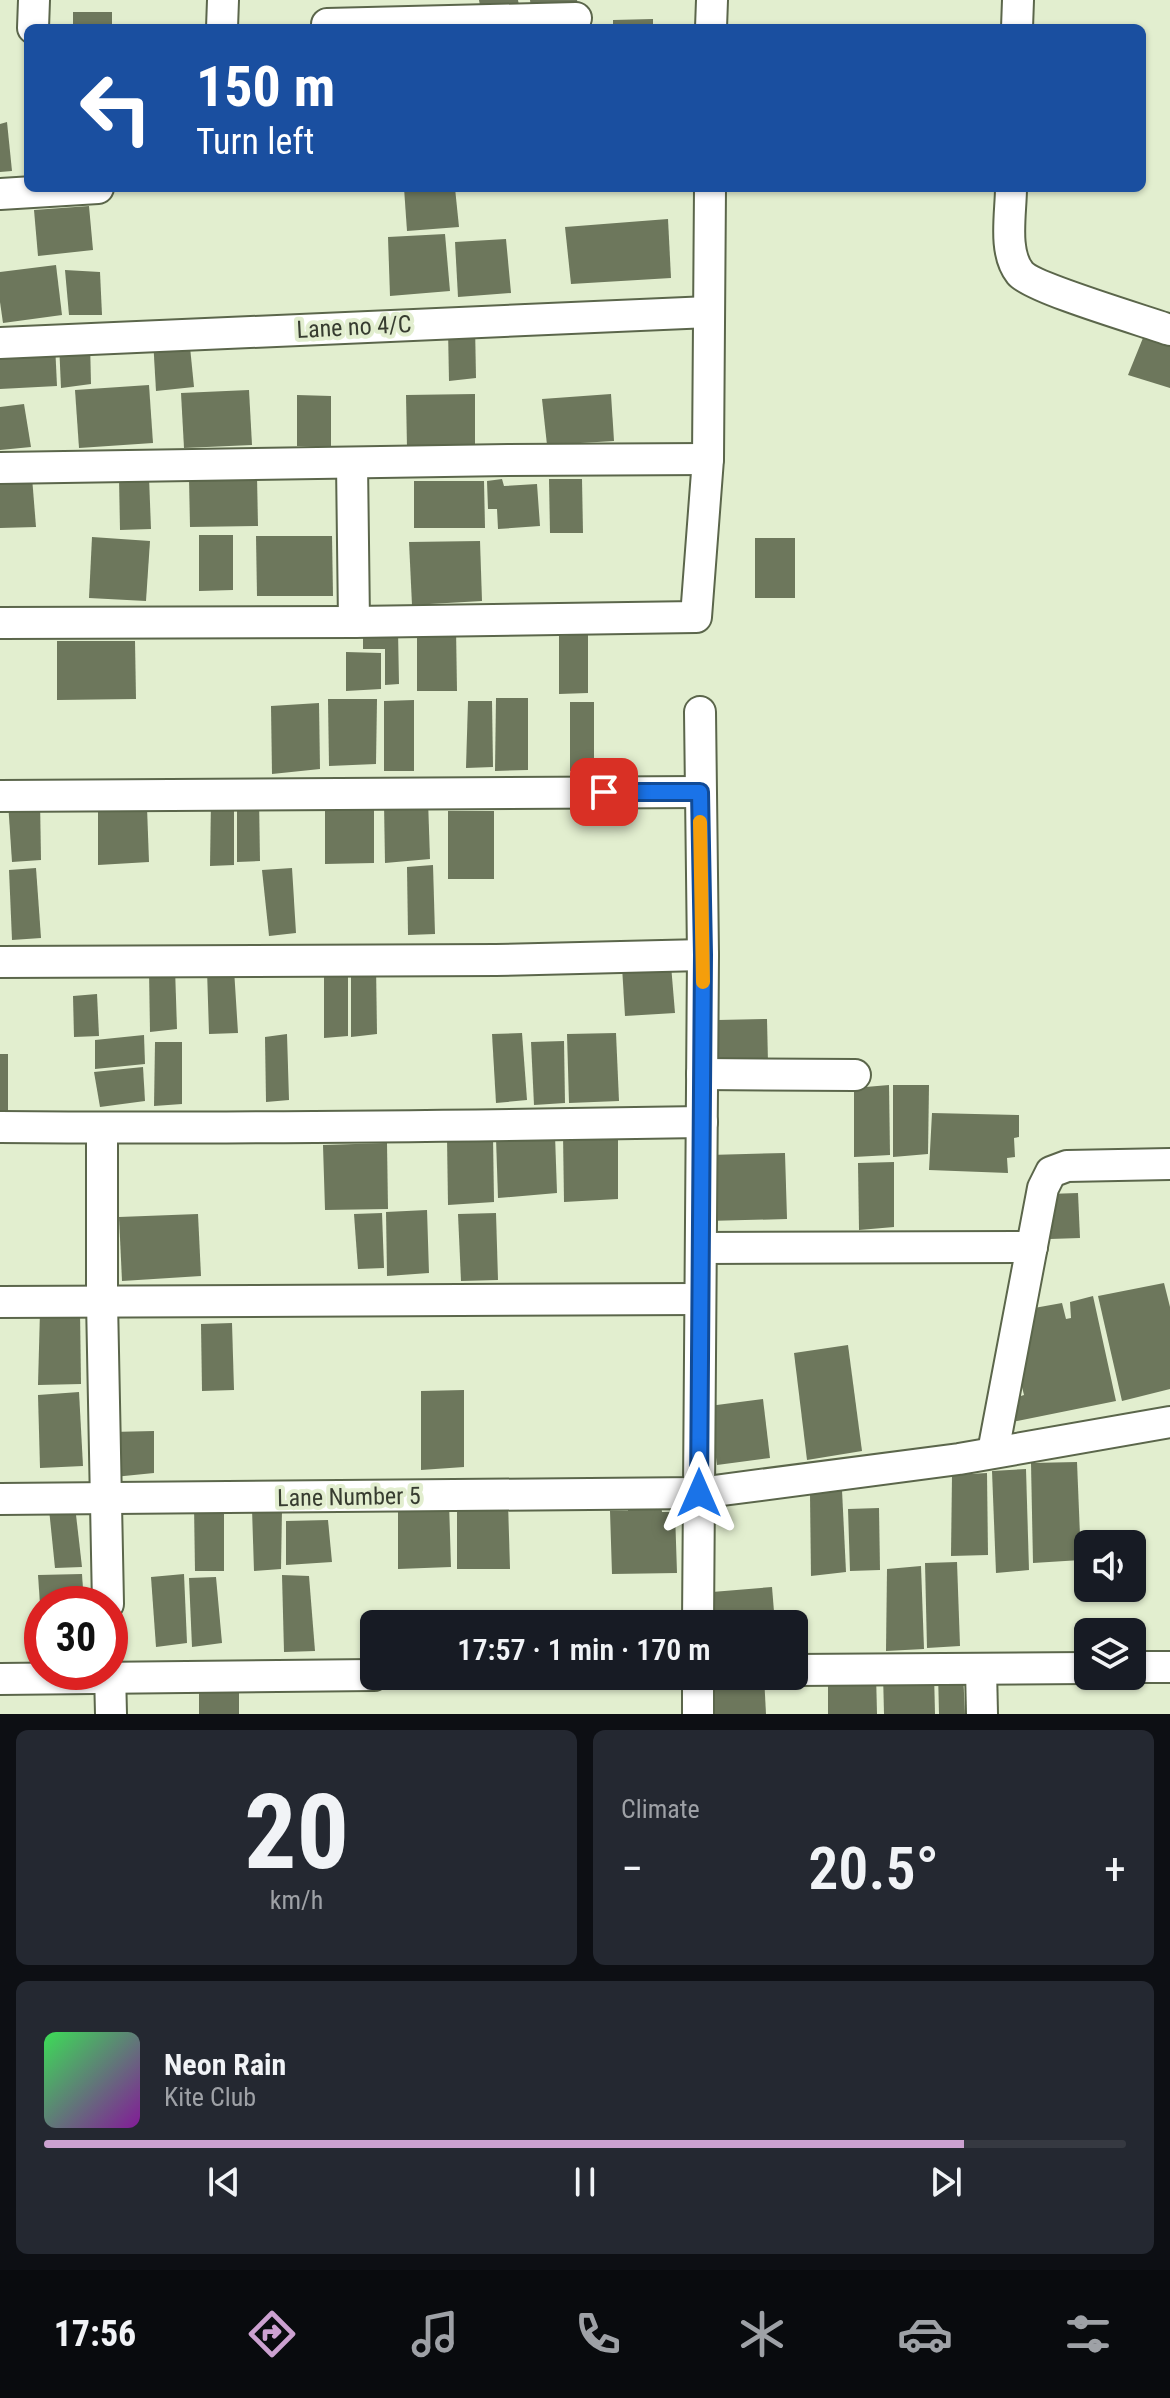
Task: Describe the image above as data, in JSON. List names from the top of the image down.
{
  "streets": {
    "street": ["Lane no 4/C", "Lane Number 5"]
  },
  "page": {
    "turn": ["150 m", "Turn left"],
    "limit": "30",
    "trip": "17:57 · 1 min · 170 m",
    "tile": [
      ["20", "km/h"],
      "Climate"
    ],
    "heat": ["−", "20.5°", "+"],
    "song": ["Neon Rain", "Kite Club"],
    "tabs": "17:56"
  }
}
